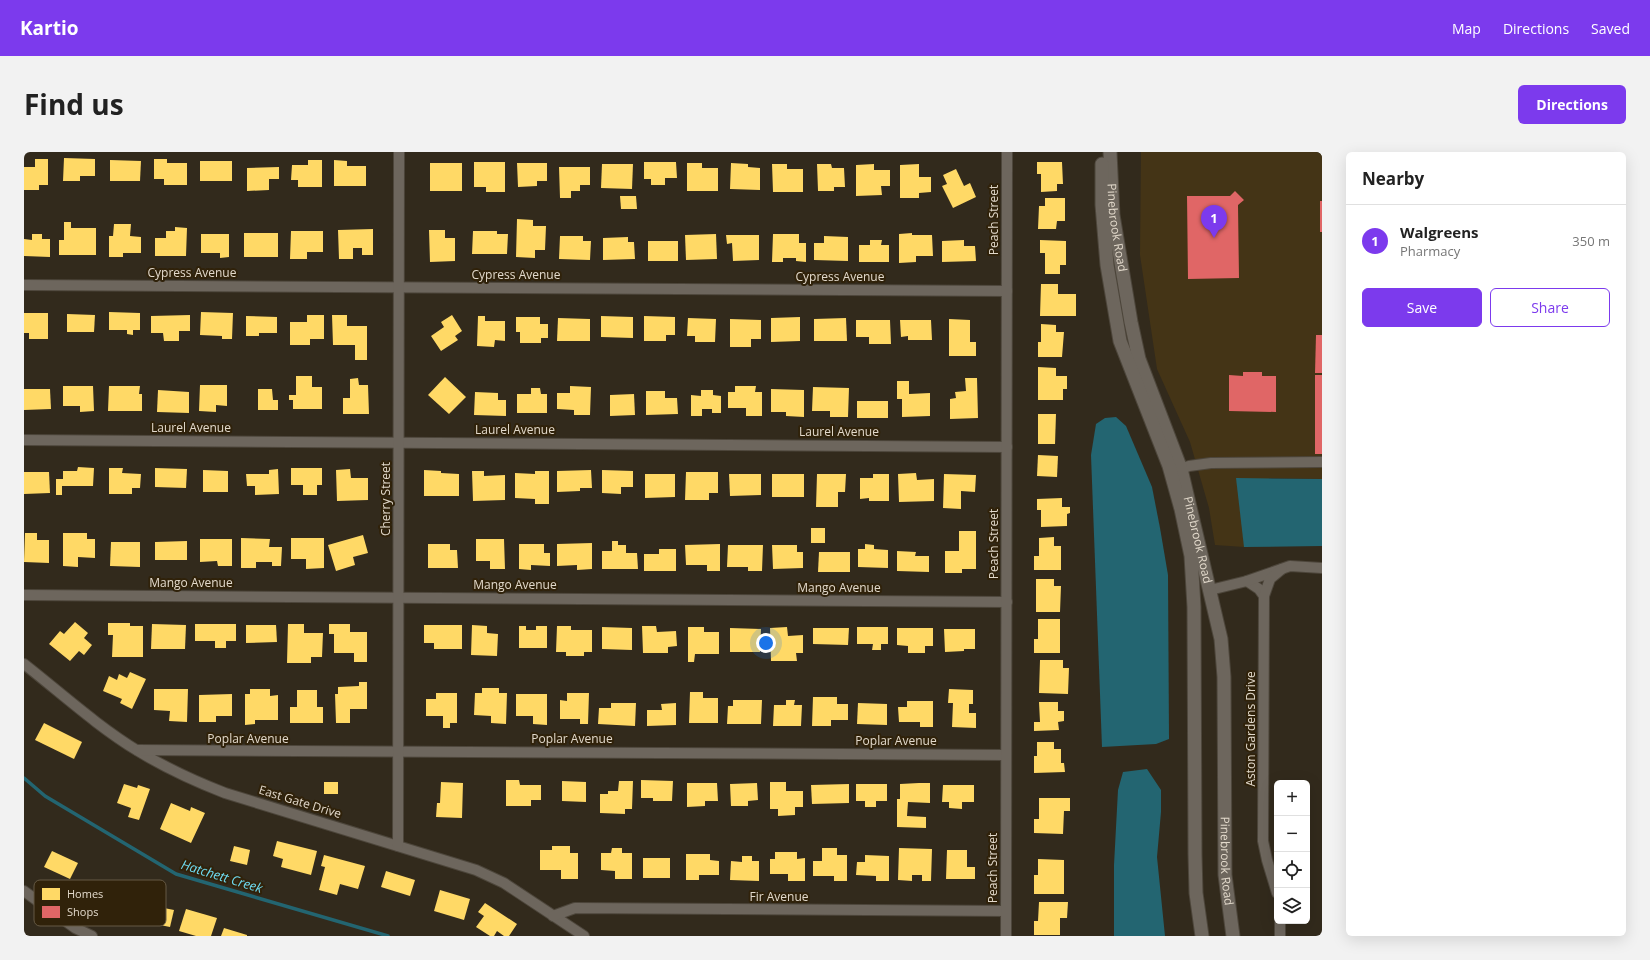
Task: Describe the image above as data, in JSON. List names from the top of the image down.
{
  "streets": {
    "street": [
      "Peach Street",
      "Pinebrook Road",
      "Cypress Avenue",
      "Laurel Avenue",
      "Cherry Street",
      "Mango Avenue",
      "Aston Gardens Drive",
      "Poplar Avenue",
      "East Gate Drive",
      "Fir Avenue"
    ]
  },
  "crossings": [
    ["Peach Street", "Cypress Avenue"],
    ["Peach Street", "Laurel Avenue"],
    ["Peach Street", "Mango Avenue"],
    ["Peach Street", "Poplar Avenue"],
    ["Peach Street", "Fir Avenue"],
    ["Cypress Avenue", "Cherry Street"],
    ["Laurel Avenue", "Cherry Street"],
    ["Cherry Street", "Mango Avenue"],
    ["Cherry Street", "Poplar Avenue"],
    ["Cherry Street", "East Gate Drive"],
    ["Poplar Avenue", "East Gate Drive"],
    ["East Gate Drive", "Fir Avenue"]
  ],
  "water": ["Hatchett Creek"],
  "legend": ["Homes", "Shops"],
  "page": {
    "header": "Kartio",
    "nav": ["Map", "Directions", "Saved"],
    "title": "Find us",
    "buttons": [
      "Directions",
      ["Save", "Share"]
    ],
    "heading": "Nearby",
    "list": [
      {
        "mark": "1",
        "name": "Walgreens",
        "note": "Pharmacy",
        "value": "350 m"
      }
    ],
    "pins": "1",
    "map_buttons": ["+", "−"]
  }
}
